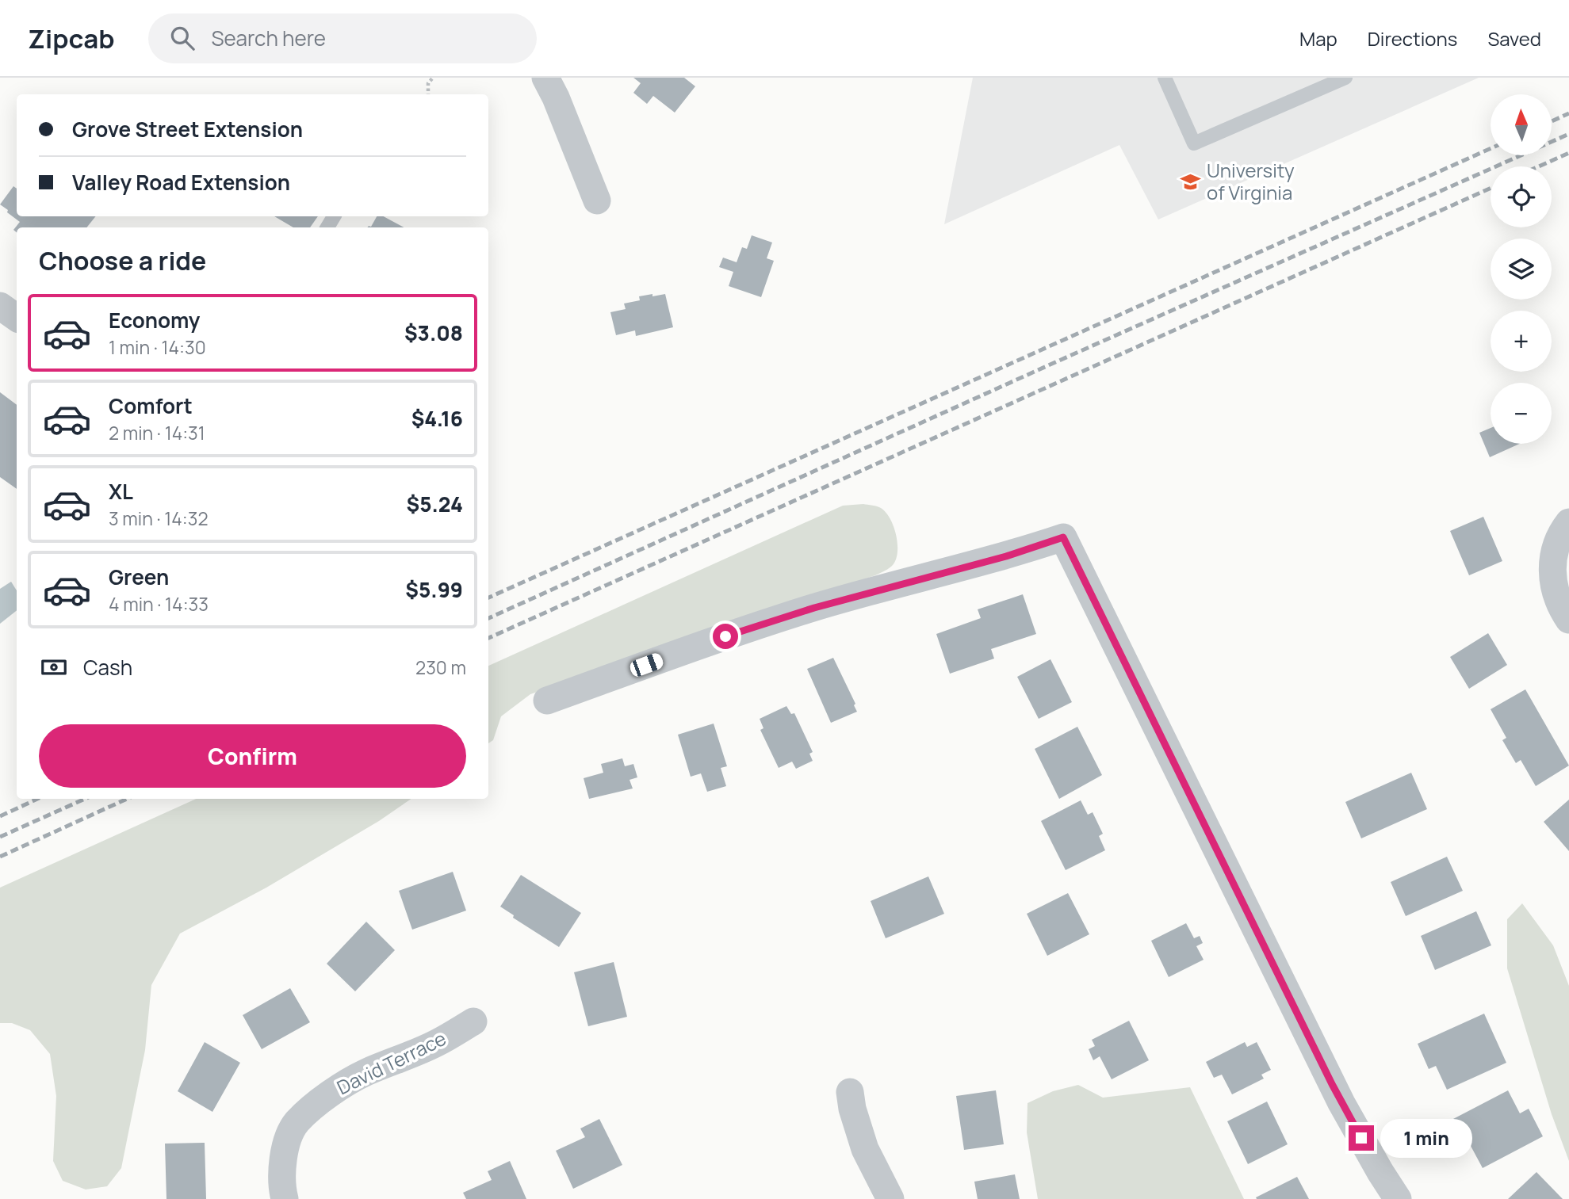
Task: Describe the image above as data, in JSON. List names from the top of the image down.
{
  "streets": {
    "street": ["David Terrace"]
  },
  "places": {
    "school or university": ["University of Virginia"]
  },
  "north": "top",
  "page": {
    "header": "Zipcab",
    "search": "Search here",
    "nav": ["Map", "Directions", "Saved"],
    "map_buttons": ["+", "−"],
    "banner": ["Grove Street Extension", "Valley Road Extension"],
    "heading": "Choose a ride",
    "list": [
      {
        "name": "Economy",
        "note": "1 min · 14:30",
        "value": "$3.08"
      },
      {
        "name": "Comfort",
        "note": "2 min · 14:31",
        "value": "$4.16"
      },
      {
        "name": "XL",
        "note": "3 min · 14:32",
        "value": "$5.24"
      },
      {
        "name": "Green",
        "note": "4 min · 14:33",
        "value": "$5.99"
      }
    ],
    "pay": ["Cash", "230 m"],
    "buttons": "Confirm",
    "bubble": "1 min"
  }
}
